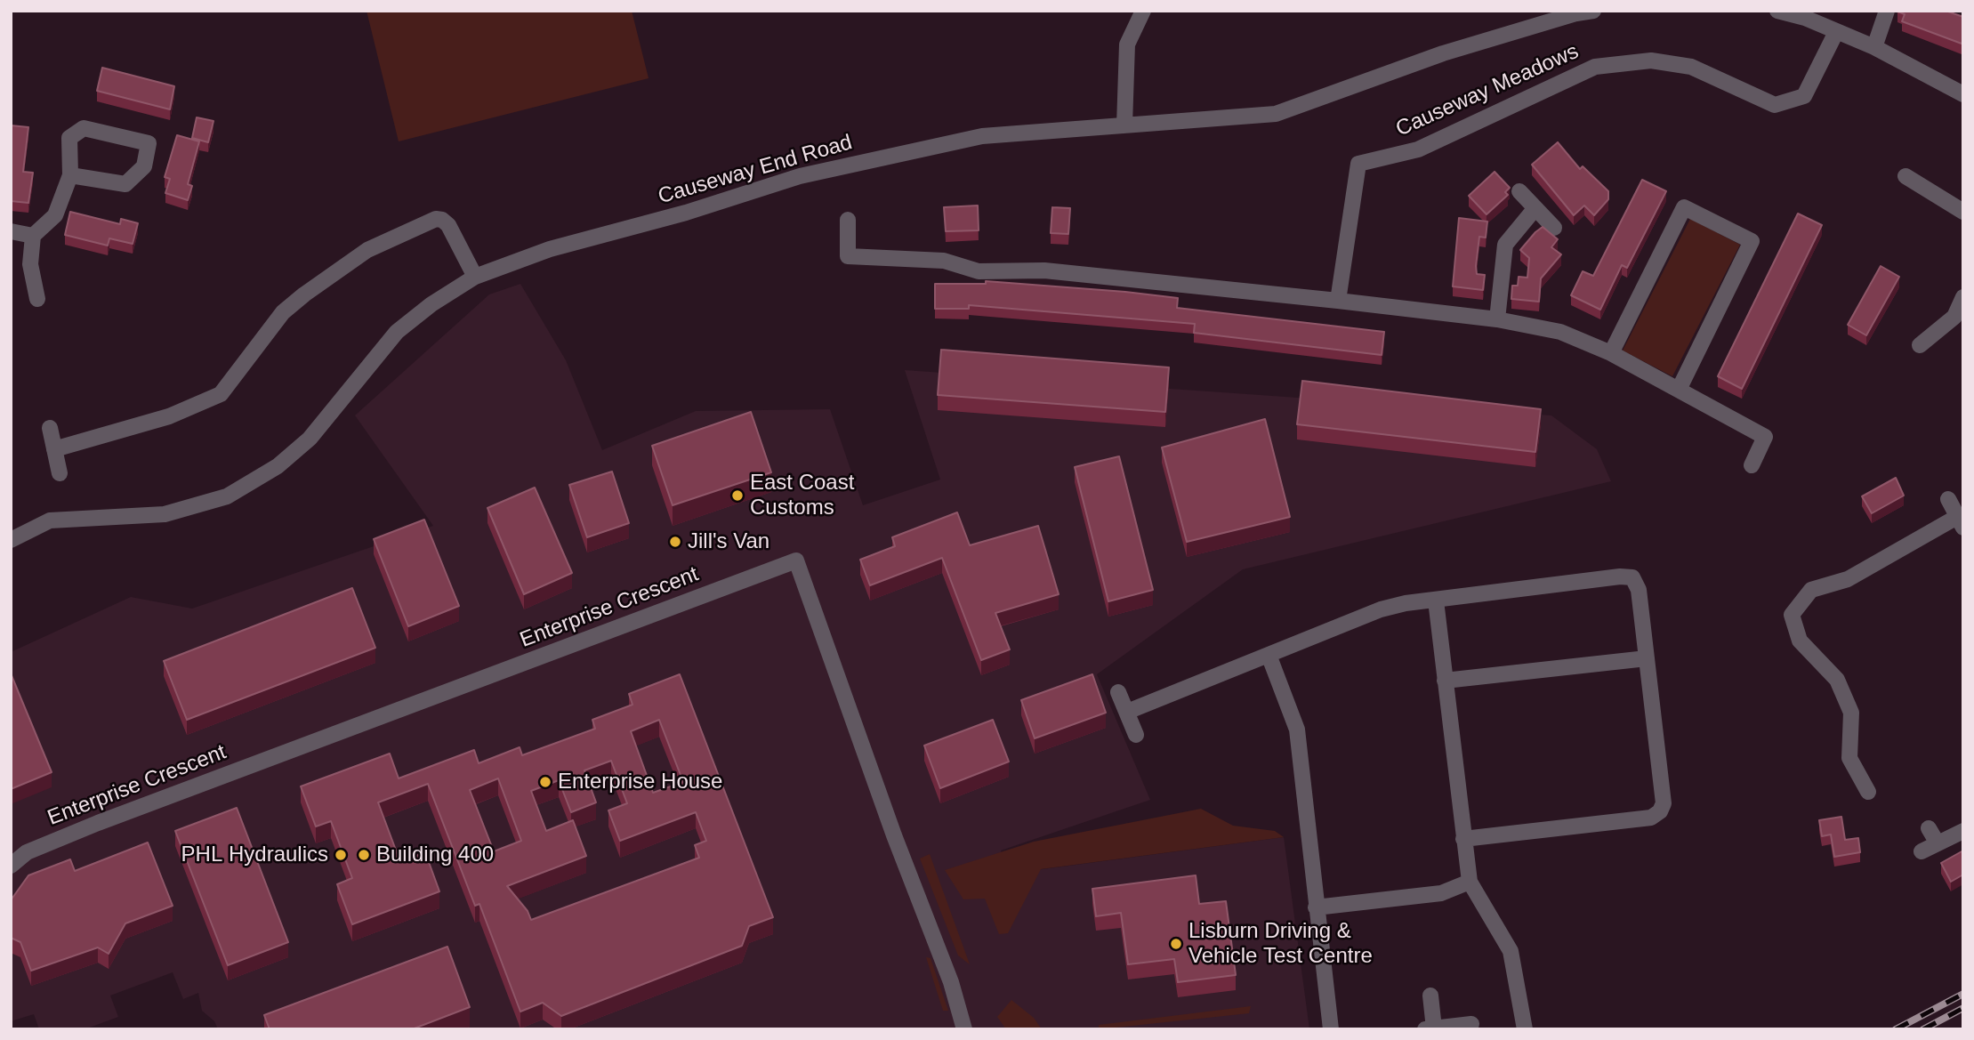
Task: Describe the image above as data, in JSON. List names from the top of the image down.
{
  "streets": {
    "street": ["Causeway Meadows", "Causeway End Road", "Enterprise Crescent"]
  },
  "places": [
    "East Coast Customs",
    "Jill's Van",
    "Enterprise House",
    "PHL Hydraulics",
    "Building 400",
    "Lisburn Driving & Vehicle Test Centre"
  ]
}
